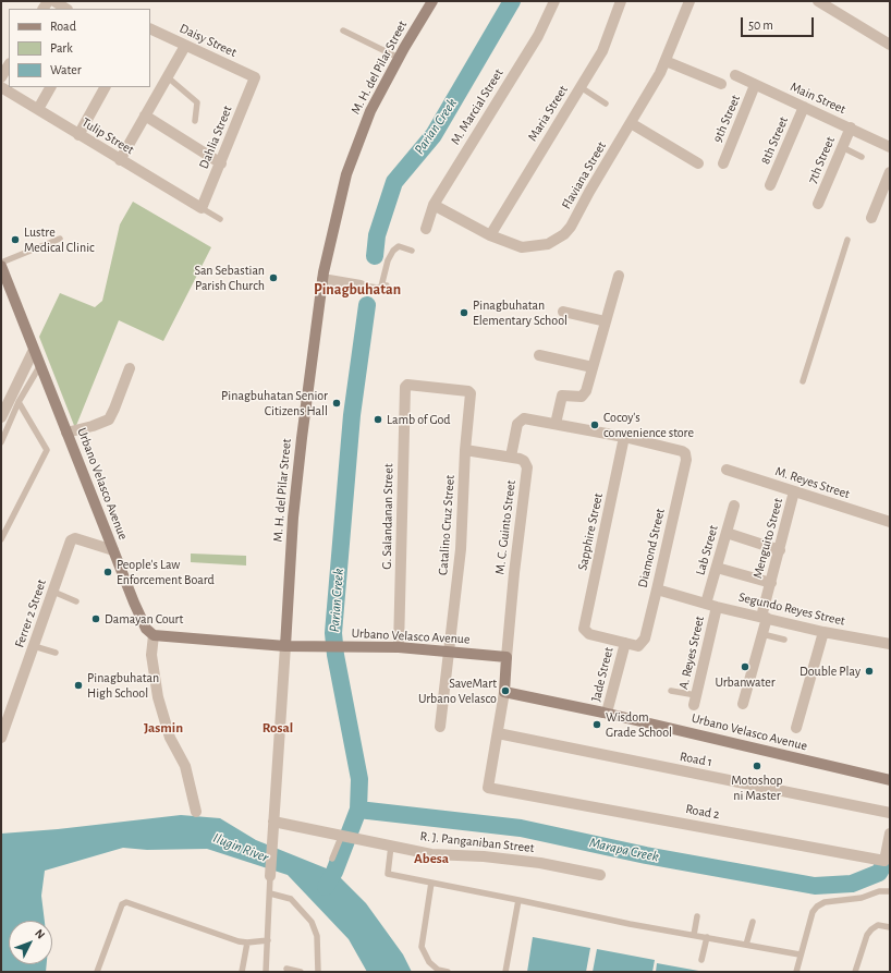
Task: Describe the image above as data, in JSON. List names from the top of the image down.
{
  "streets": {
    "main road": ["M. H. del Pilar Street", "Urbano Velasco Avenue"],
    "street": [
      "Daisy Street",
      "Main Street",
      "M. Marcial Street",
      "Maria Street",
      "9th Street",
      "Tulip Street",
      "Dahlia Street",
      "8th Street",
      "7th Street",
      "Flaviana Street",
      "M. Reyes Street",
      "G. Salandanan Street",
      "Catalino Cruz Street",
      "M. C. Guinto Street",
      "Sapphire Street",
      "Menguito Street",
      "Diamond Street",
      "Lab Street",
      "Segundo Reyes Street",
      "Ferrer 2 Street",
      "A. Reyes Street",
      "Jade Street",
      "Road 1",
      "Road 2",
      "R. J. Panganiban Street"
    ]
  },
  "crossings": [
    ["Daisy Street", "Dahlia Street"],
    ["M. H. del Pilar Street", "Urbano Velasco Avenue"],
    ["M. H. del Pilar Street", "R. J. Panganiban Street"],
    ["Main Street", "9th Street"],
    ["Main Street", "8th Street"],
    ["Main Street", "7th Street"],
    ["M. Marcial Street", "Flaviana Street"],
    ["Maria Street", "Flaviana Street"],
    ["Tulip Street", "Dahlia Street"],
    ["M. Reyes Street", "Menguito Street"],
    ["Urbano Velasco Avenue", "G. Salandanan Street"],
    ["Urbano Velasco Avenue", "Catalino Cruz Street"],
    ["Urbano Velasco Avenue", "M. C. Guinto Street"],
    ["Urbano Velasco Avenue", "Ferrer 2 Street"],
    ["Urbano Velasco Avenue", "Jade Street"],
    ["G. Salandanan Street", "Catalino Cruz Street"],
    ["Catalino Cruz Street", "M. C. Guinto Street"],
    ["Sapphire Street", "Diamond Street"],
    ["Sapphire Street", "Jade Street"],
    ["Menguito Street", "Segundo Reyes Street"],
    ["Diamond Street", "Segundo Reyes Street"],
    ["Diamond Street", "Jade Street"],
    ["Lab Street", "Segundo Reyes Street"],
    ["Lab Street", "A. Reyes Street"],
    ["Segundo Reyes Street", "A. Reyes Street"],
    ["Road 1", "Road 2"]
  ],
  "districts": [
    "Pinagbuhatan",
    "Jasmin",
    "Rosal",
    "Abesa"
  ],
  "water": ["Parian Creek", "Ilugin River", "Marapa Creek"],
  "places": [
    "Lustre Medical Clinic",
    "San Sebastian Parish Church",
    "Pinagbuhatan Elementary School",
    "Pinagbuhatan Senior Citizens Hall",
    "Lamb of God",
    "Cocoy's convenience store",
    "People's Law Enforcement Board",
    "Damayan Court",
    "Urbanwater",
    "Double Play",
    "Pinagbuhatan High School",
    "SaveMart Urbano Velasco",
    "Wisdom Grade School",
    "Motoshop ni Master"
  ],
  "legend": ["Road", "Park", "Water"],
  "scale_bar": "50 m",
  "north": "top right"
}
